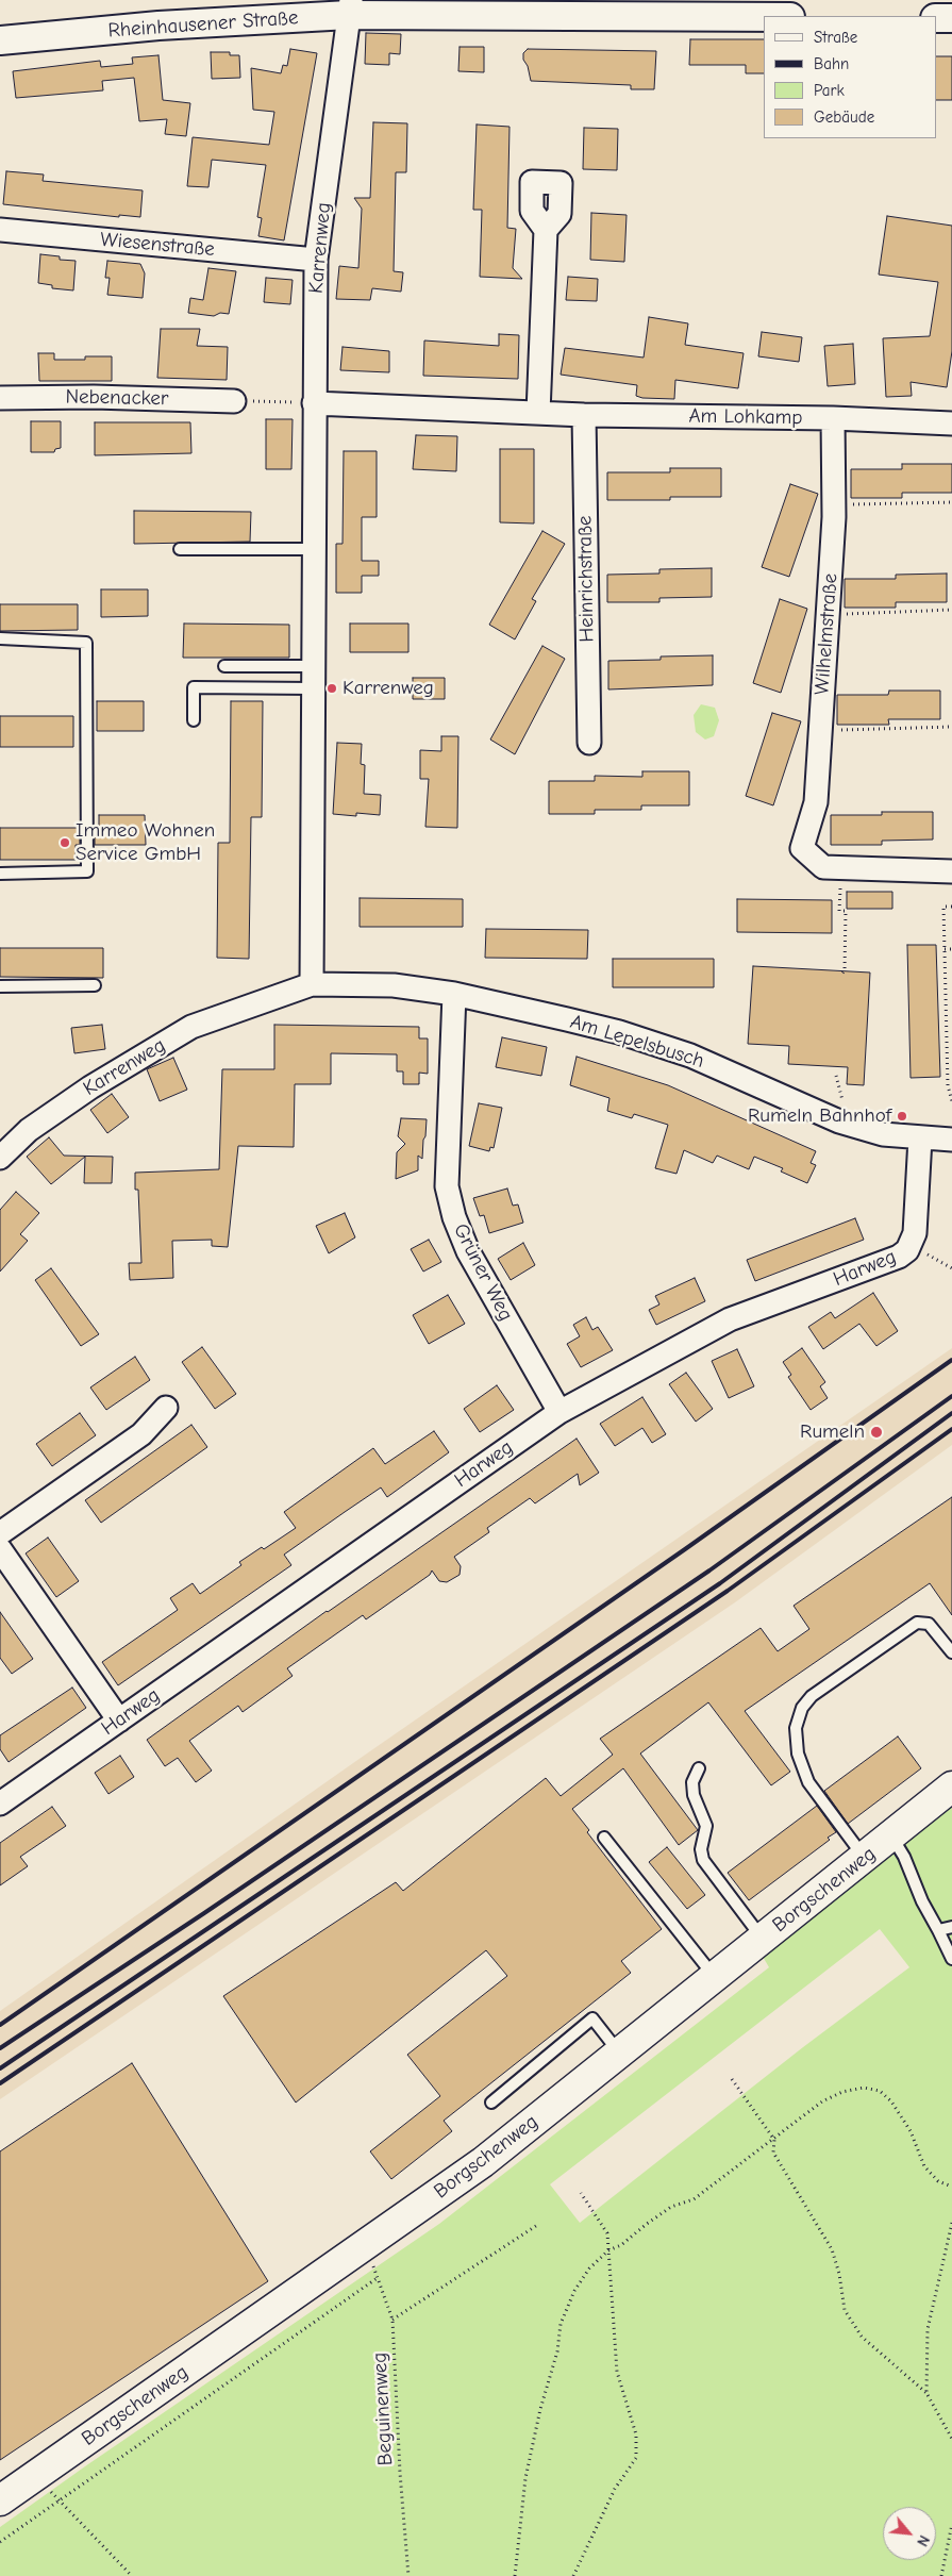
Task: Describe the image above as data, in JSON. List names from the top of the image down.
{
  "streets": {
    "main road": ["Borgschenweg"],
    "street": [
      "Rheinhausener Straße",
      "Wiesenstraße",
      "Karrenweg",
      "Nebenacker",
      "Am Lohkamp",
      "Heinrichstraße",
      "Wilhelmstraße",
      "Am Lepelsbusch",
      "Harweg",
      "Grüner Weg"
    ],
    "path": ["Beguinenweg"]
  },
  "crossings": [
    ["Rheinhausener Straße", "Karrenweg"],
    ["Wiesenstraße", "Karrenweg"],
    ["Karrenweg", "Am Lohkamp"],
    ["Karrenweg", "Am Lepelsbusch"],
    ["Am Lohkamp", "Heinrichstraße"],
    ["Am Lohkamp", "Wilhelmstraße"],
    ["Am Lepelsbusch", "Harweg"],
    ["Am Lepelsbusch", "Grüner Weg"],
    ["Harweg", "Grüner Weg"],
    ["Borgschenweg", "Beguinenweg"]
  ],
  "places": [
    "Karrenweg",
    "Immeo Wohnen Service GmbH",
    "Rumeln Bahnhof",
    "Rumeln"
  ],
  "legend": [
    "Straße",
    "Bahn",
    "Park",
    "Gebäude"
  ],
  "north": "bottom right"
}
